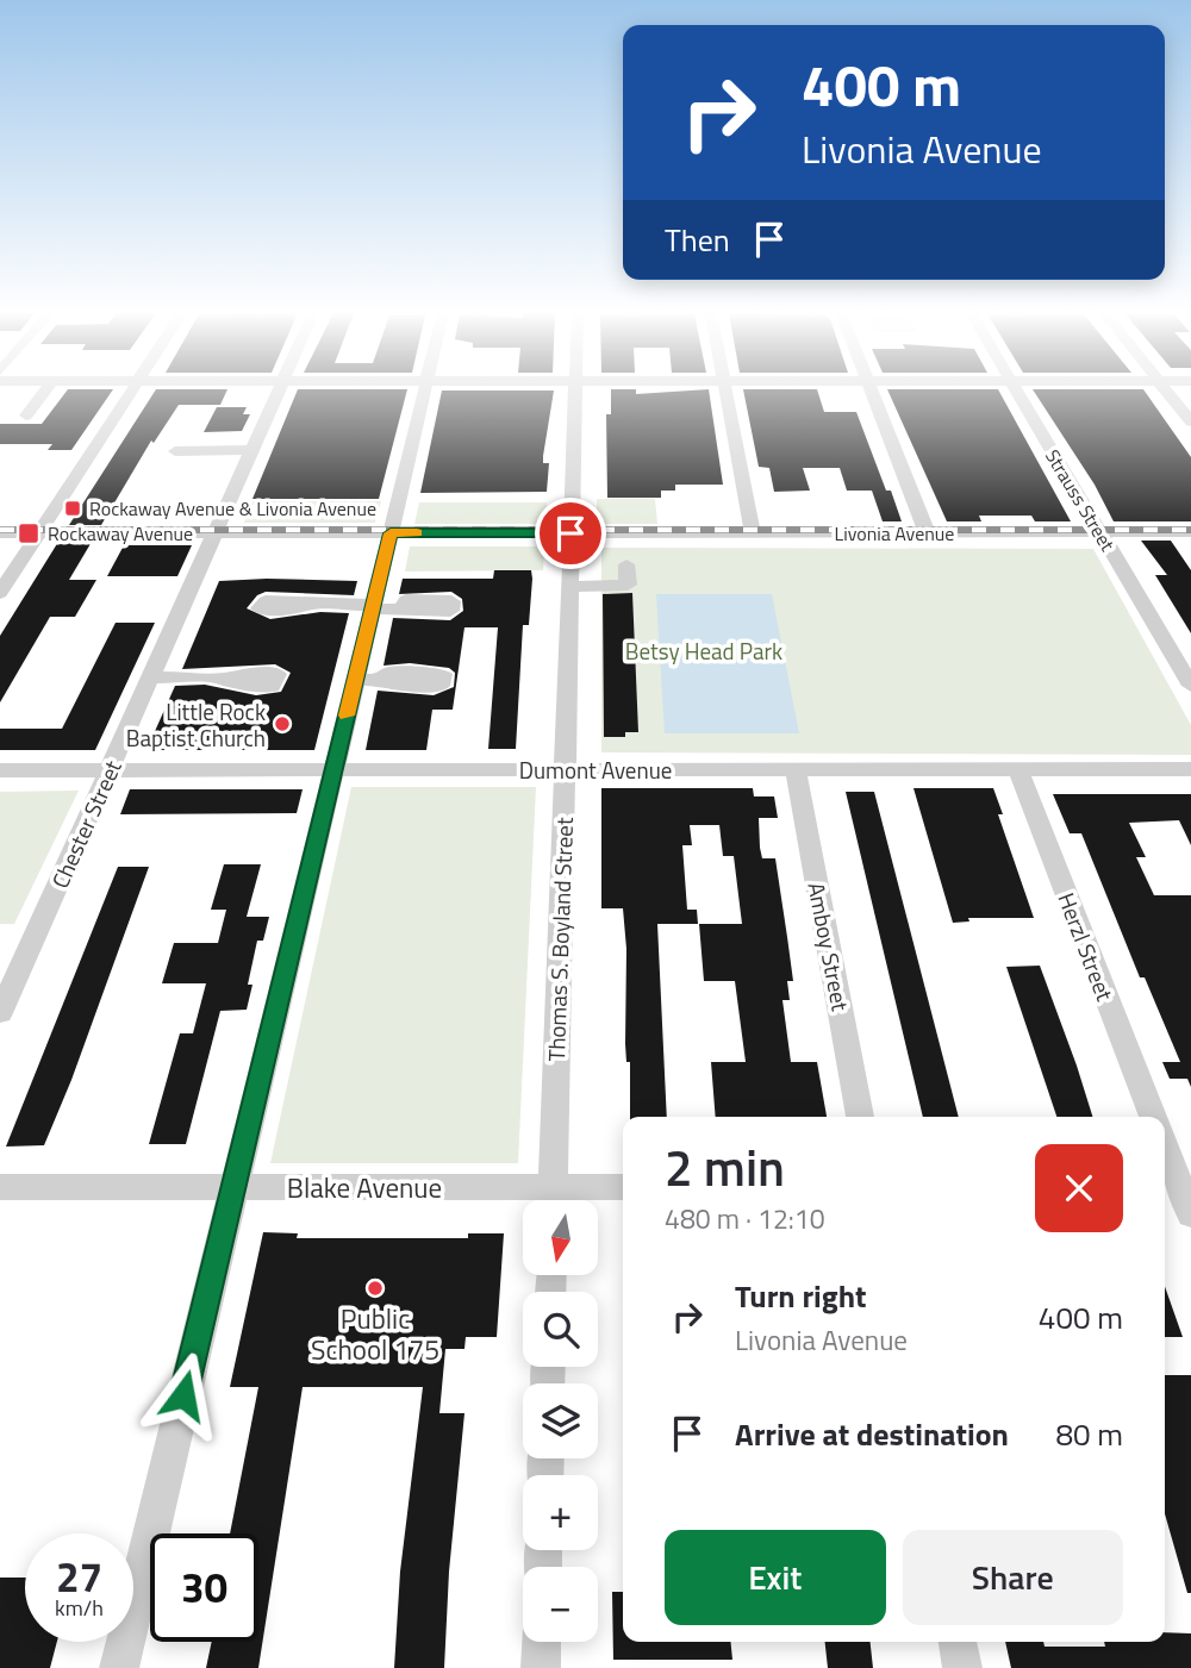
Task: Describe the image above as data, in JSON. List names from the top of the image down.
{
  "streets": {
    "street": [
      "Strauss Street",
      "Livonia Avenue",
      "Dumont Avenue",
      "Chester Street",
      "Thomas S. Boyland Street",
      "Amboy Street",
      "Herzl Street",
      "Blake Avenue"
    ]
  },
  "crossings": [
    ["Strauss Street", "Livonia Avenue"],
    ["Livonia Avenue", "Chester Street"],
    ["Livonia Avenue", "Thomas S. Boyland Street"],
    ["Dumont Avenue", "Chester Street"],
    ["Dumont Avenue", "Thomas S. Boyland Street"],
    ["Dumont Avenue", "Amboy Street"],
    ["Dumont Avenue", "Herzl Street"]
  ],
  "parks": ["Betsy Head Park"],
  "places": {
    "transit": ["Rockaway Avenue & Livonia Avenue", "Rockaway Avenue"],
    "other": ["Little Rock Baptist Church", "Public School 175"]
  },
  "north": "bottom",
  "page": {
    "turn": ["400 m", "Livonia Avenue"],
    "then": "Then",
    "heading": ["2 min", "480 m · 12:10"],
    "map_buttons": ["+", "−"],
    "list": [
      {
        "name": "Turn right",
        "note": "Livonia Avenue",
        "value": "400 m"
      },
      {
        "name": "Arrive at destination",
        "value": "80 m"
      }
    ],
    "buttons": ["Exit", "Share"],
    "speed": "27 km/h",
    "limit": "30"
  }
}
